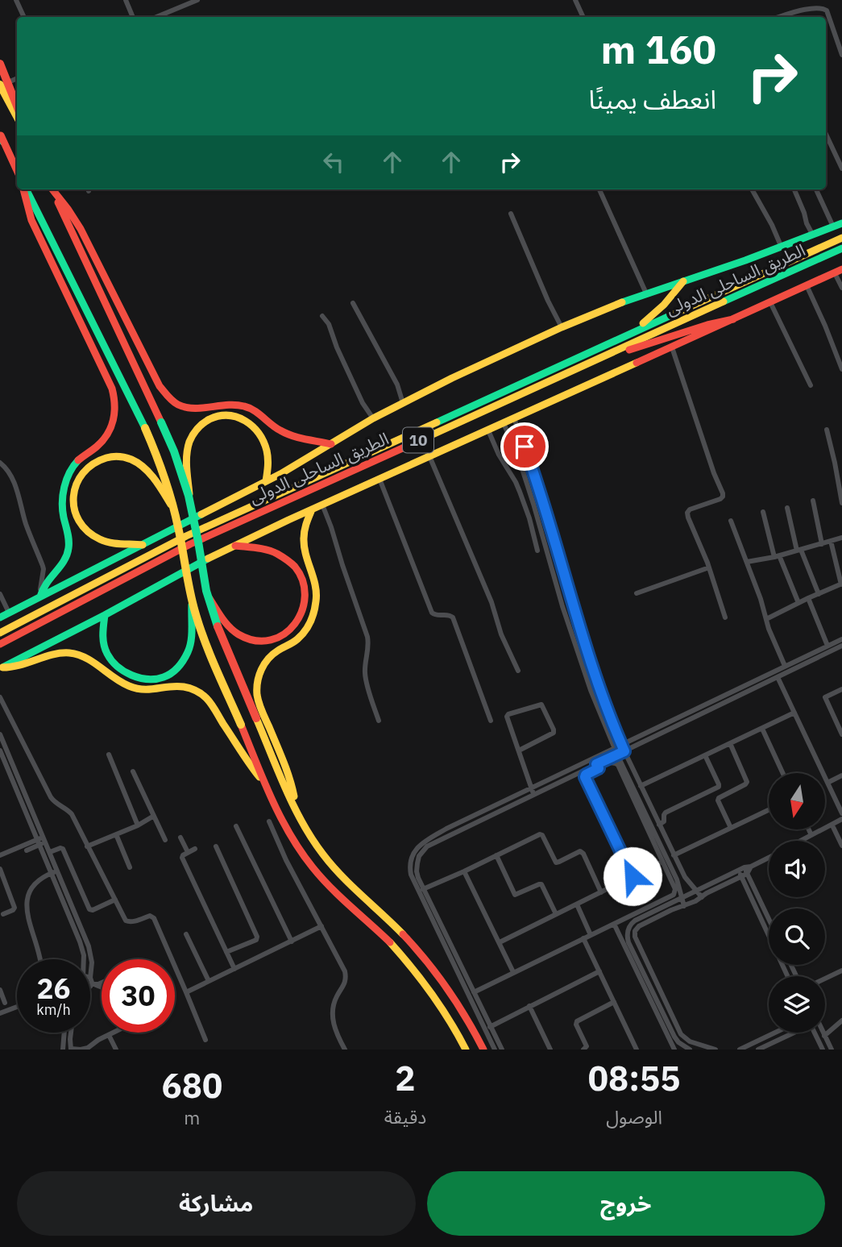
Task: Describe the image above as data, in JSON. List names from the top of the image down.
{
  "streets": {
    "main road": ["الطريق الساحلى الدولى", "10"]
  },
  "north": "bottom",
  "page": {
    "turn": ["160 m", "انعطف يمينًا"],
    "speed": "26 km/h",
    "limit": "30",
    "eta": [
      "08:55",
      "الوصول",
      "2",
      "دقيقة",
      "680",
      "m"
    ],
    "buttons": ["خروج", "مشاركة"]
  }
}
